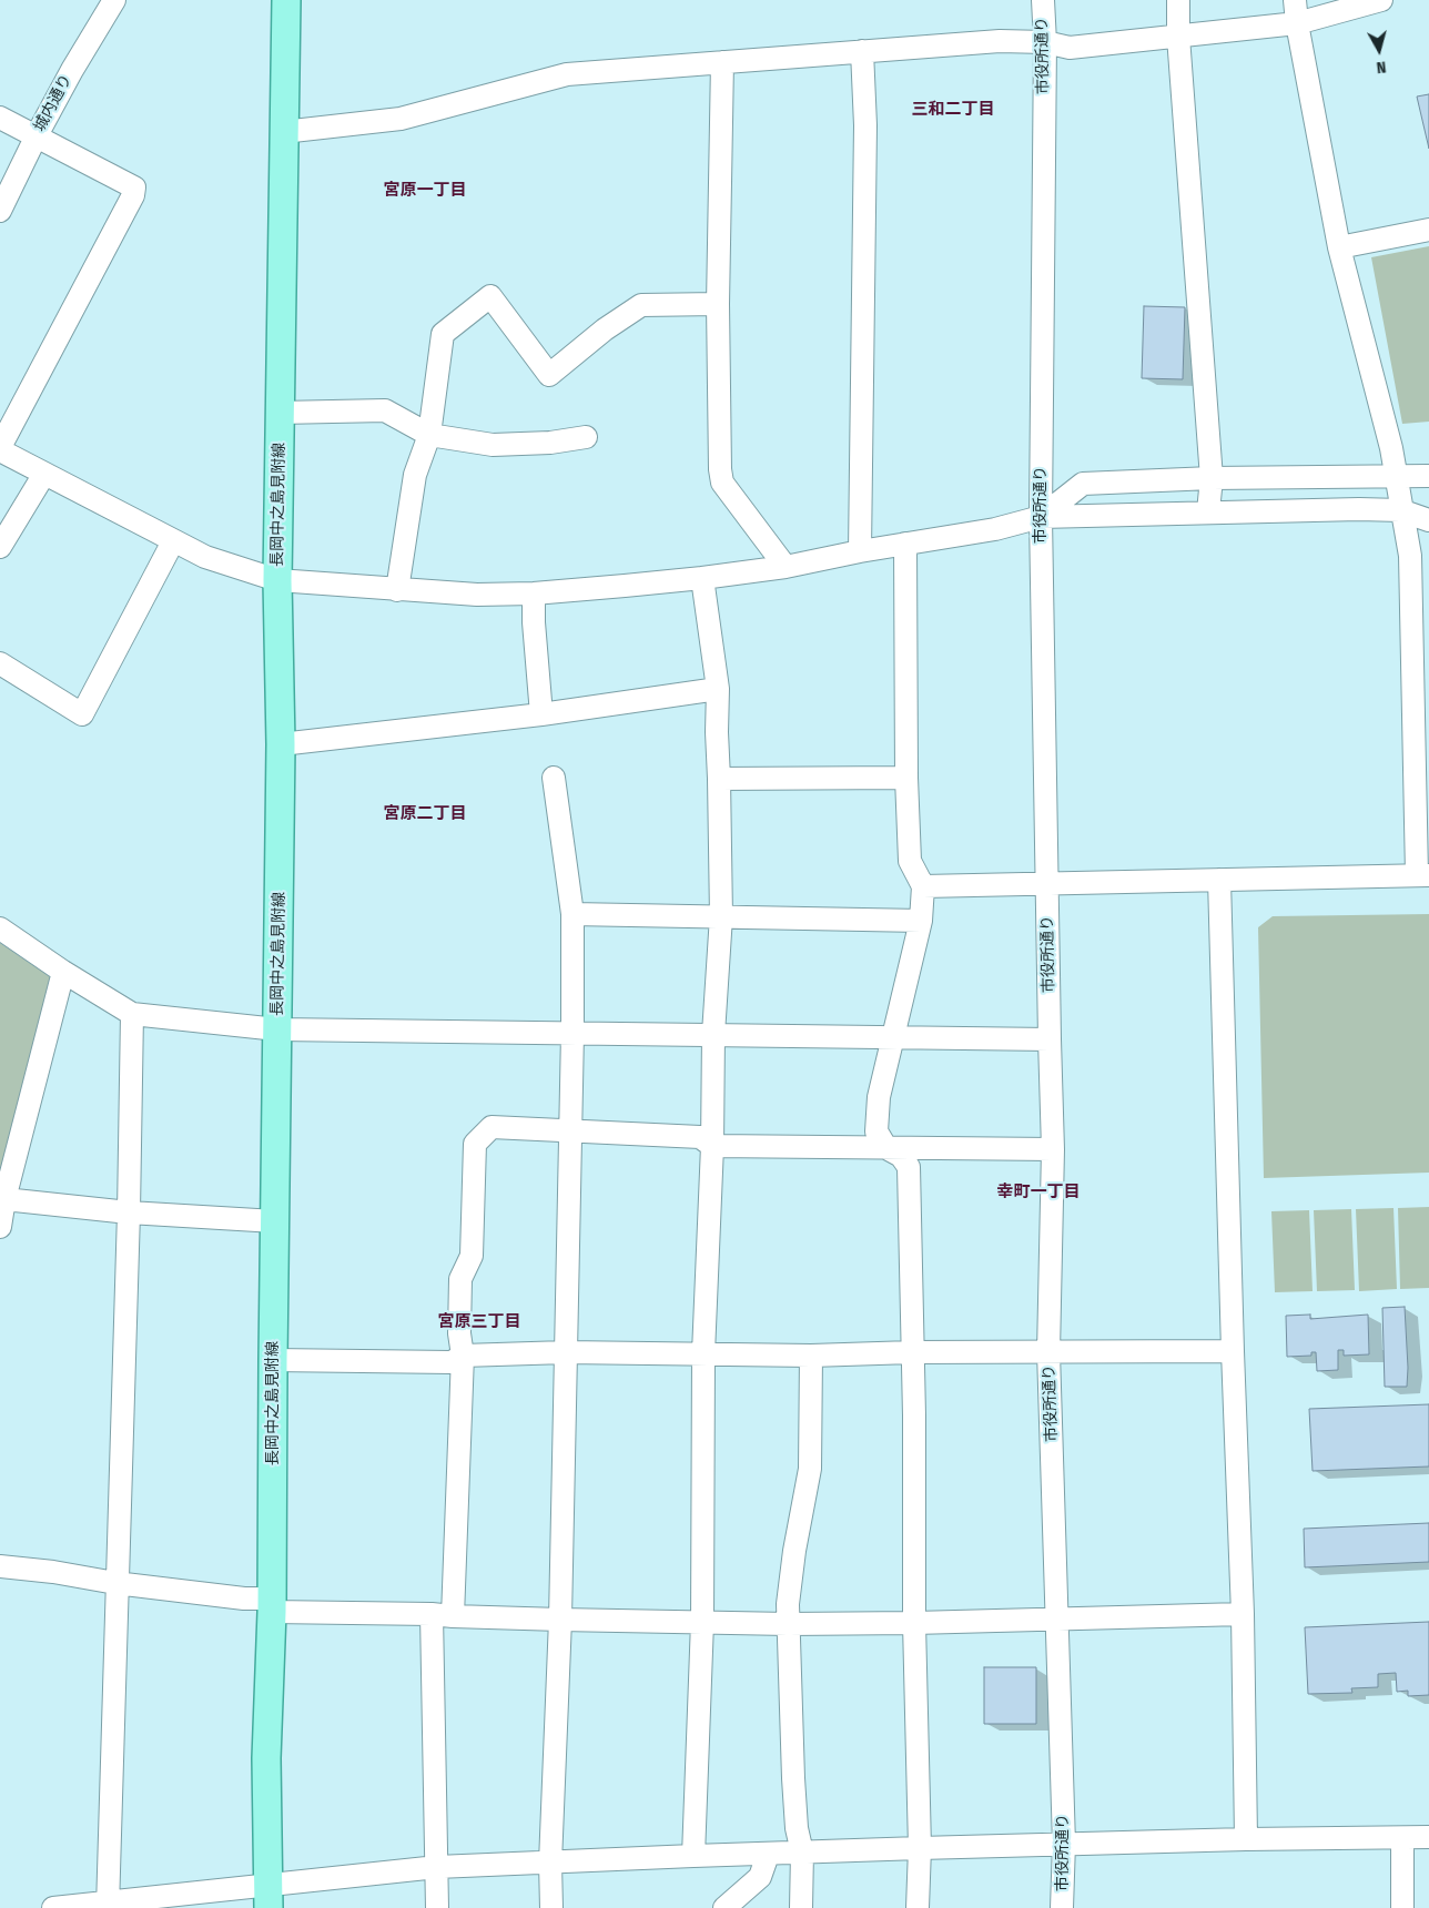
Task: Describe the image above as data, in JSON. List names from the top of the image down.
{
  "streets": {
    "main road": ["長岡中之島見附線"],
    "street": ["市役所通り", "城内通り"]
  },
  "districts": [
    "三和二丁目",
    "宮原一丁目",
    "宮原二丁目",
    "幸町一丁目",
    "宮原三丁目"
  ],
  "north": "bottom"
}
